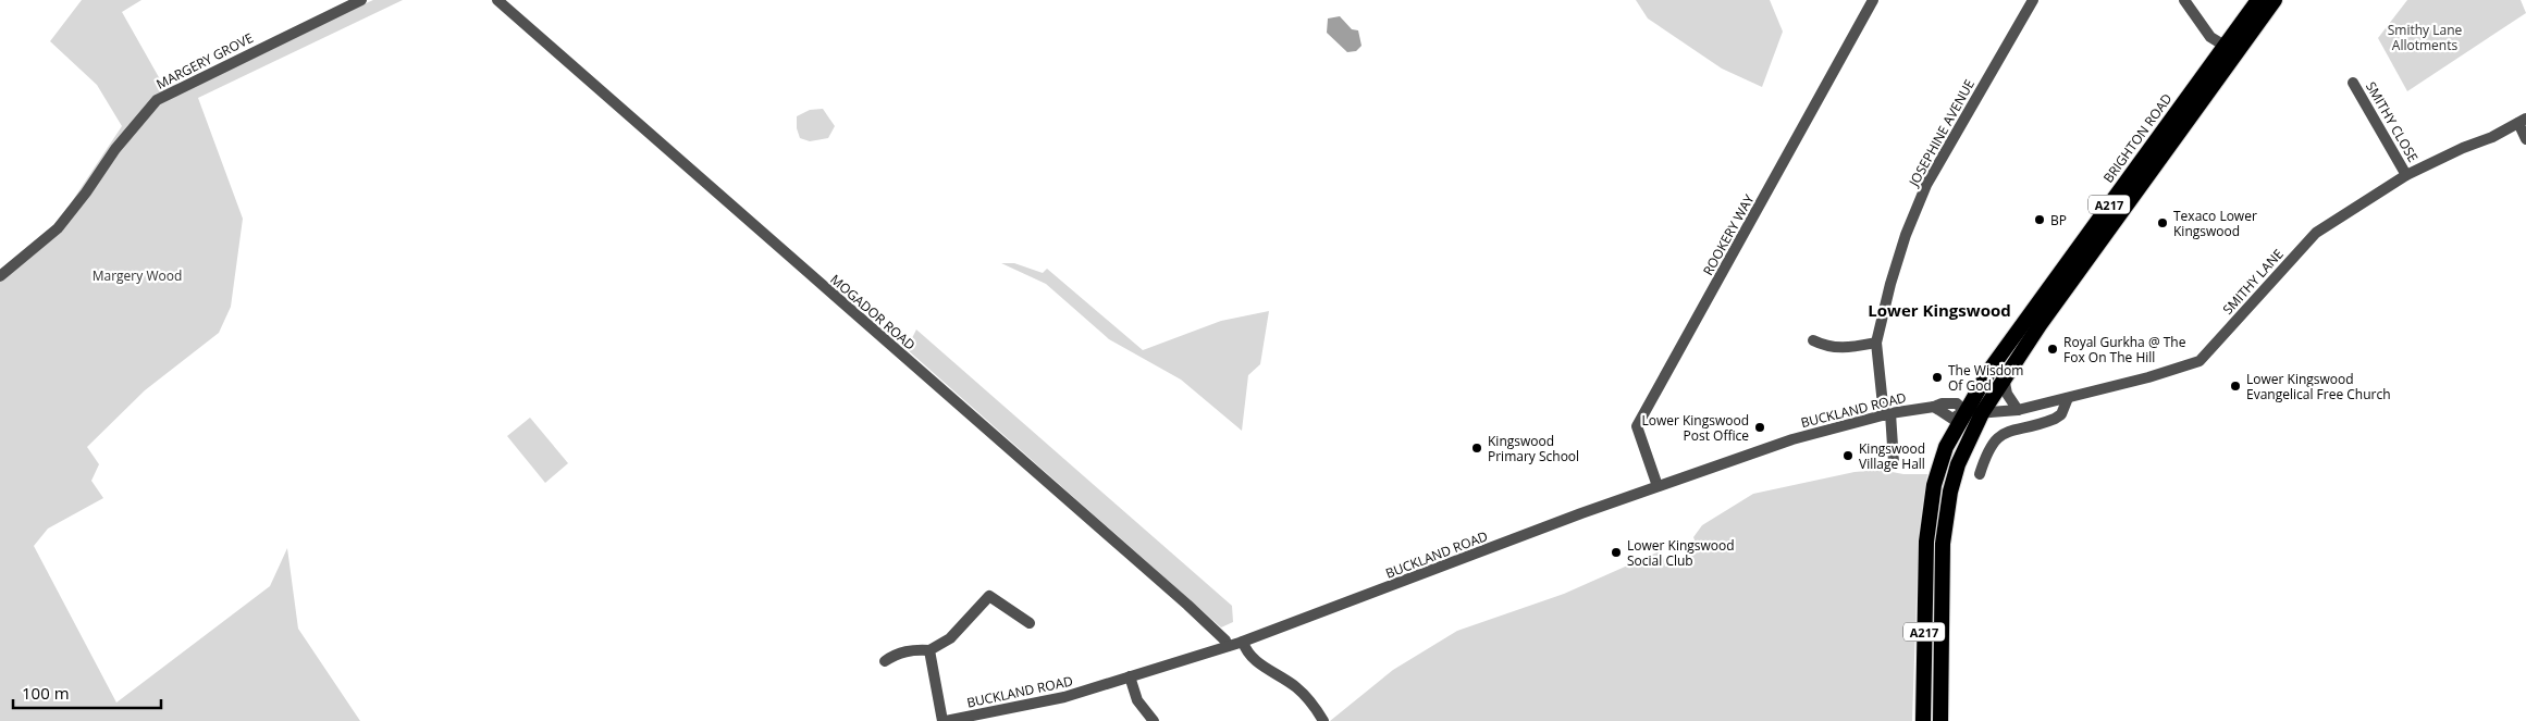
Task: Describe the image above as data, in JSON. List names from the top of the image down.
{
  "streets": {
    "highway": ["BRIGHTON ROAD", "A217"],
    "street": [
      "MARGERY GROVE",
      "SMITHY CLOSE",
      "JOSEPHINE AVENUE",
      "ROOKERY WAY",
      "SMITHY LANE",
      "MOGADOR ROAD",
      "BUCKLAND ROAD"
    ]
  },
  "crossings": [
    ["SMITHY CLOSE", "SMITHY LANE"],
    ["JOSEPHINE AVENUE", "BUCKLAND ROAD"],
    ["BRIGHTON ROAD", "SMITHY LANE"],
    ["BRIGHTON ROAD", "BUCKLAND ROAD"],
    ["A217", "SMITHY LANE"],
    ["ROOKERY WAY", "BUCKLAND ROAD"],
    ["SMITHY LANE", "BUCKLAND ROAD"],
    ["MOGADOR ROAD", "BUCKLAND ROAD"]
  ],
  "districts": ["Lower Kingswood"],
  "parks": ["Smithy Lane Allotments", "Margery Wood"],
  "places": [
    "BP",
    "Texaco Lower Kingswood",
    "Royal Gurkha @ The Fox On The Hill",
    "The Wisdom Of God",
    "Lower Kingswood Evangelical Free Church",
    "Lower Kingswood Post Office",
    "Kingswood Primary School",
    "Kingswood Village Hall",
    "Lower Kingswood Social Club"
  ],
  "scale_bar": "100 m"
}
